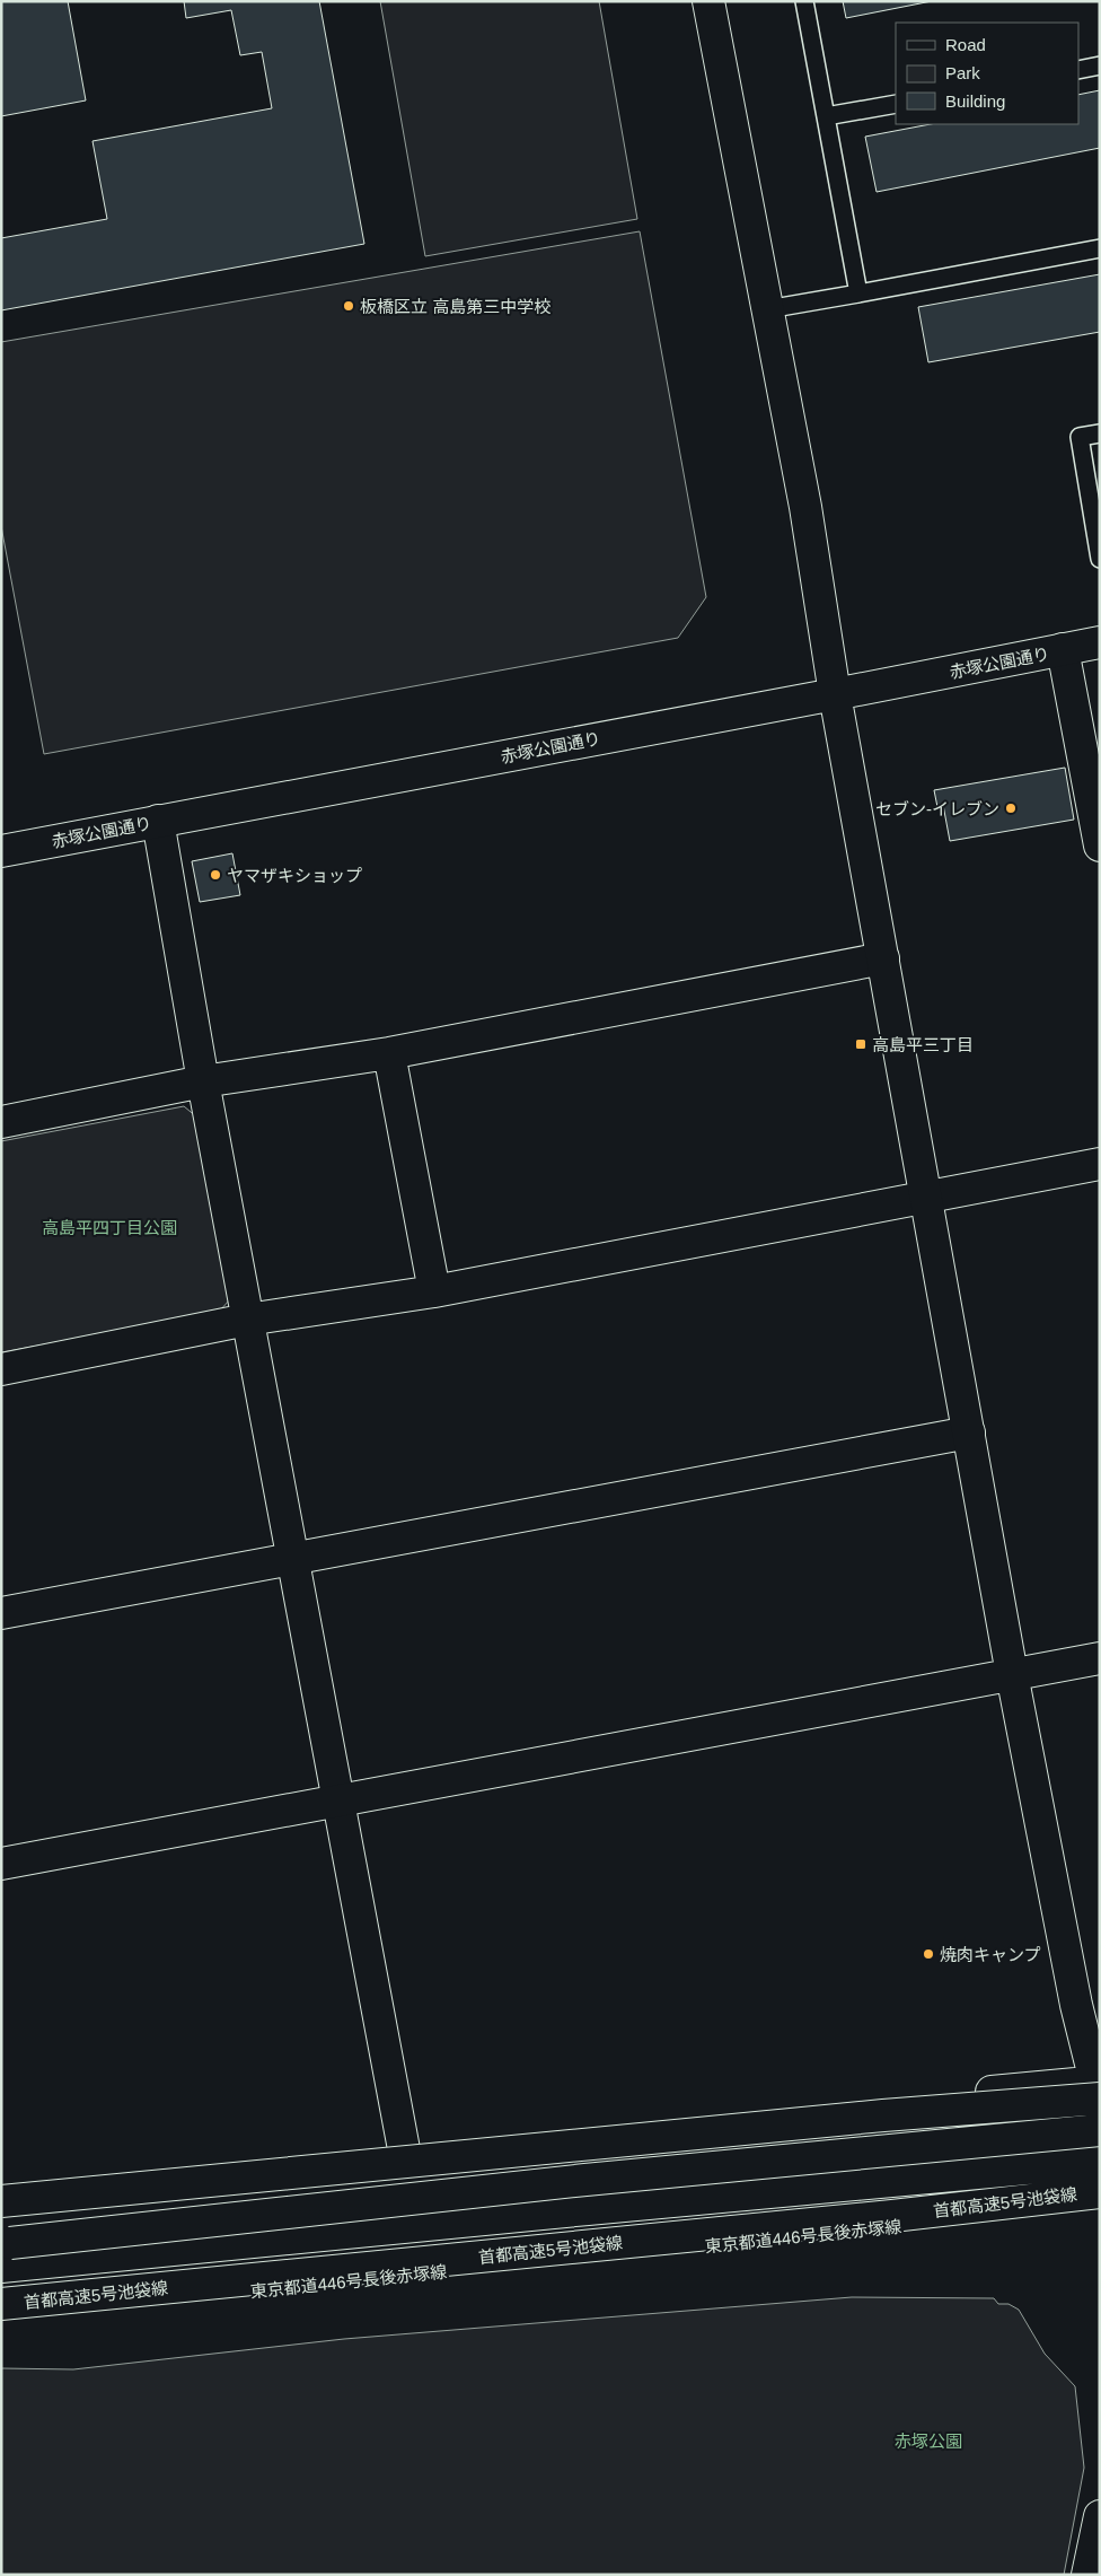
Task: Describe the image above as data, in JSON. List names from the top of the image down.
{
  "streets": {
    "main road": ["赤塚公園通り", "首都高速5号池袋線", "東京都道446号長後赤塚線"]
  },
  "parks": ["高島平四丁目公園", "赤塚公園"],
  "places": {
    "other": [
      "板橋区立 高島第三中学校",
      "セブン-イレブン",
      "ヤマザキショップ",
      "焼肉キャンプ"
    ],
    "transit": ["高島平三丁目"]
  },
  "legend": ["Road", "Park", "Building"]
}
